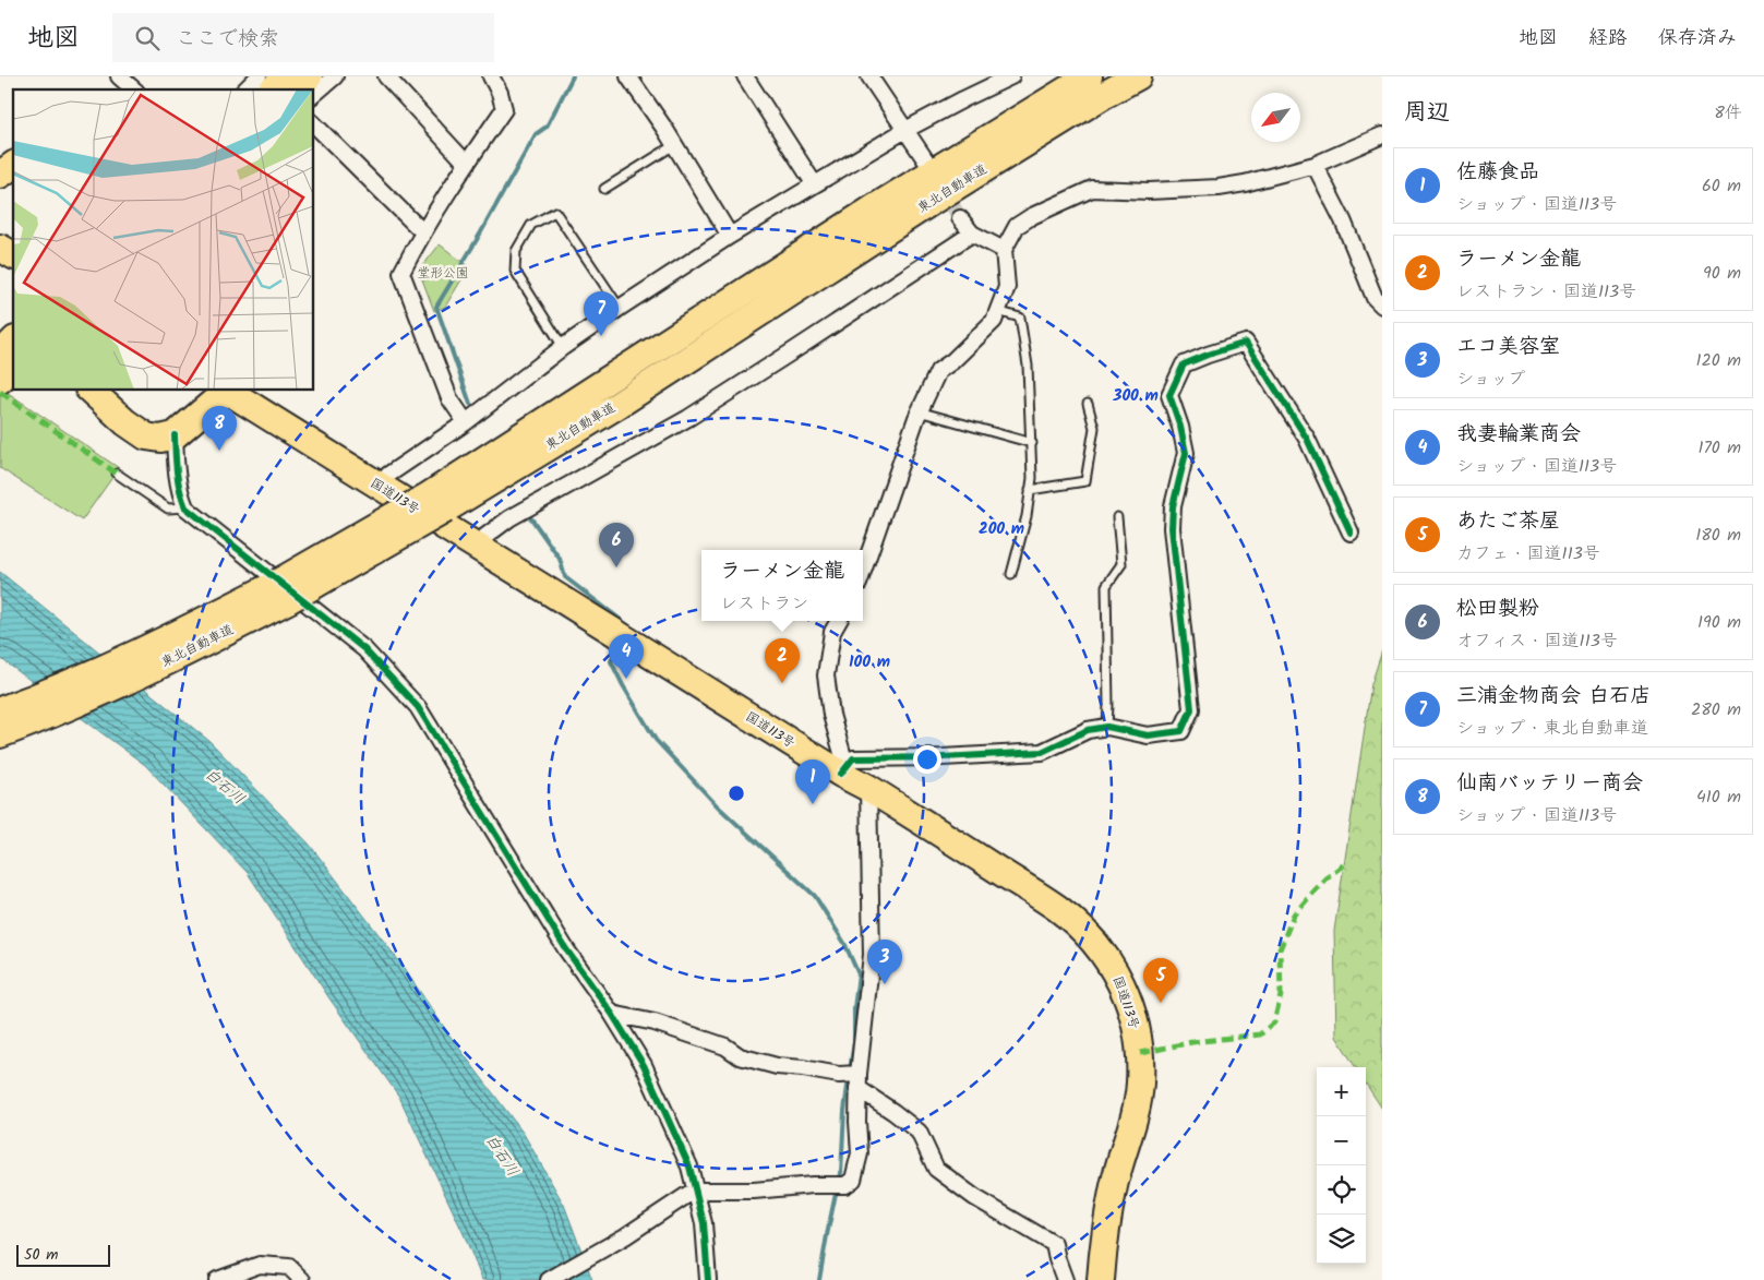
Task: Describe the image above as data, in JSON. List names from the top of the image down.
{
  "streets": {
    "highway": ["東北自動車道", "国道113号"]
  },
  "water": ["白石川"],
  "parks": ["堂形公園"],
  "scale_bar": "50 m",
  "north": "bottom left",
  "page": {
    "header": "地図",
    "search": "ここで検索",
    "nav": ["地図", "経路", "保存済み"],
    "heading": ["周辺", "8件"],
    "list": [
      {
        "mark": "1",
        "name": "佐藤食品",
        "note": "ショップ · 国道113号",
        "value": "60 m"
      },
      {
        "mark": "2",
        "name": "ラーメン金龍",
        "note": "レストラン · 国道113号",
        "value": "90 m"
      },
      {
        "mark": "3",
        "name": "エコ美容室",
        "note": "ショップ",
        "value": "120 m"
      },
      {
        "mark": "4",
        "name": "我妻輪業商会",
        "note": "ショップ · 国道113号",
        "value": "170 m"
      },
      {
        "mark": "5",
        "name": "あたご茶屋",
        "note": "カフェ · 国道113号",
        "value": "180 m"
      },
      {
        "mark": "6",
        "name": "松田製粉",
        "note": "オフィス · 国道113号",
        "value": "190 m"
      },
      {
        "mark": "7",
        "name": "三浦金物商会 白石店",
        "note": "ショップ · 東北自動車道",
        "value": "280 m"
      },
      {
        "mark": "8",
        "name": "仙南バッテリー商会",
        "note": "ショップ · 国道113号",
        "value": "410 m"
      }
    ],
    "pins": [
      "7",
      "8",
      "6",
      "4",
      "2",
      "1",
      "3",
      "5"
    ],
    "popup": ["ラーメン金龍", "レストラン"],
    "map_buttons": ["+", "−"],
    "scale": "50 m"
  },
  "rings": ["300 m", "200 m", "100 m"]
}
